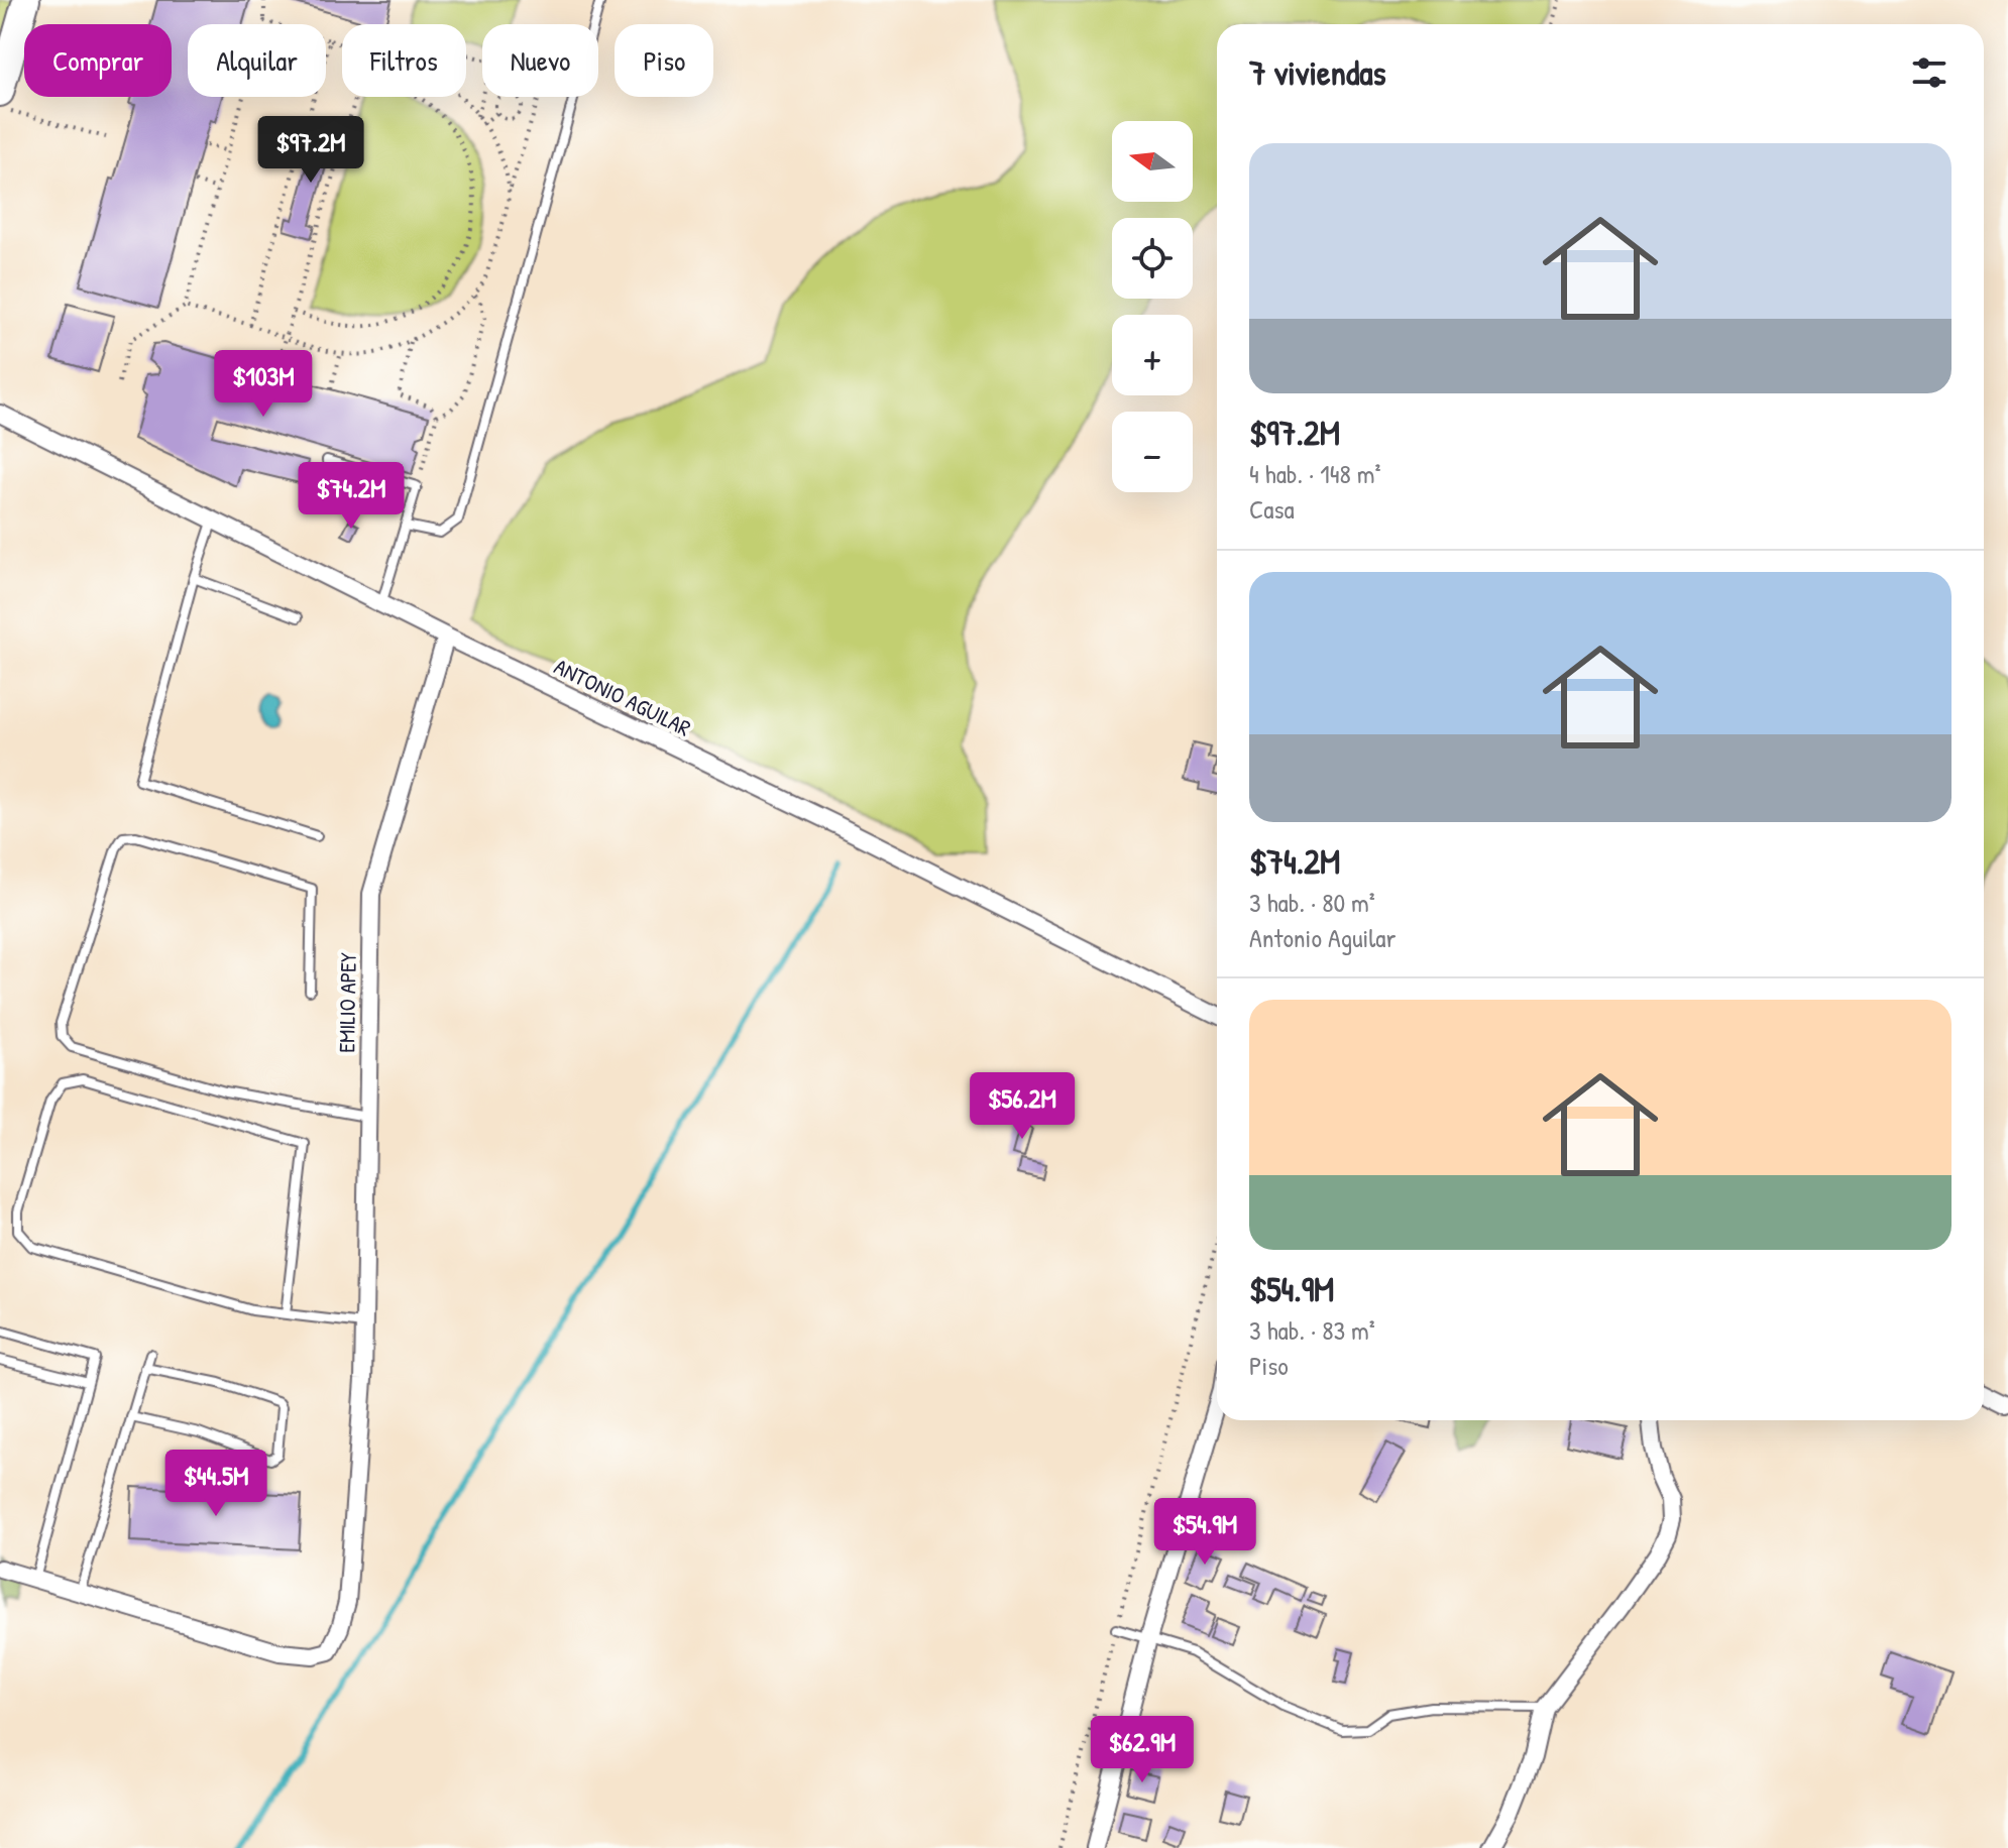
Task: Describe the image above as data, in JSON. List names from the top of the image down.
{
  "streets": {
    "street": ["ANTONIO AGUILAR", "EMILIO APEY"]
  },
  "crossings": [
    ["ANTONIO AGUILAR", "EMILIO APEY"]
  ],
  "north": "left",
  "page": {
    "chip": [
      "Comprar",
      "Alquilar",
      "Filtros",
      "Nuevo",
      "Piso"
    ],
    "heading": "7 viviendas",
    "price": [
      "$97.2M",
      "$103M",
      "$74.2M",
      "$56.2M",
      "$44.5M",
      "$54.9M",
      "$62.9M"
    ],
    "map_buttons": ["+", "−"],
    "list": [
      {
        "name": "$97.2M",
        "note": "4 hab. · 148 m² · Casa"
      },
      {
        "name": "$74.2M",
        "note": "3 hab. · 80 m² · Antonio Aguilar"
      },
      {
        "name": "$54.9M",
        "note": "3 hab. · 83 m² · Piso"
      }
    ]
  }
}
